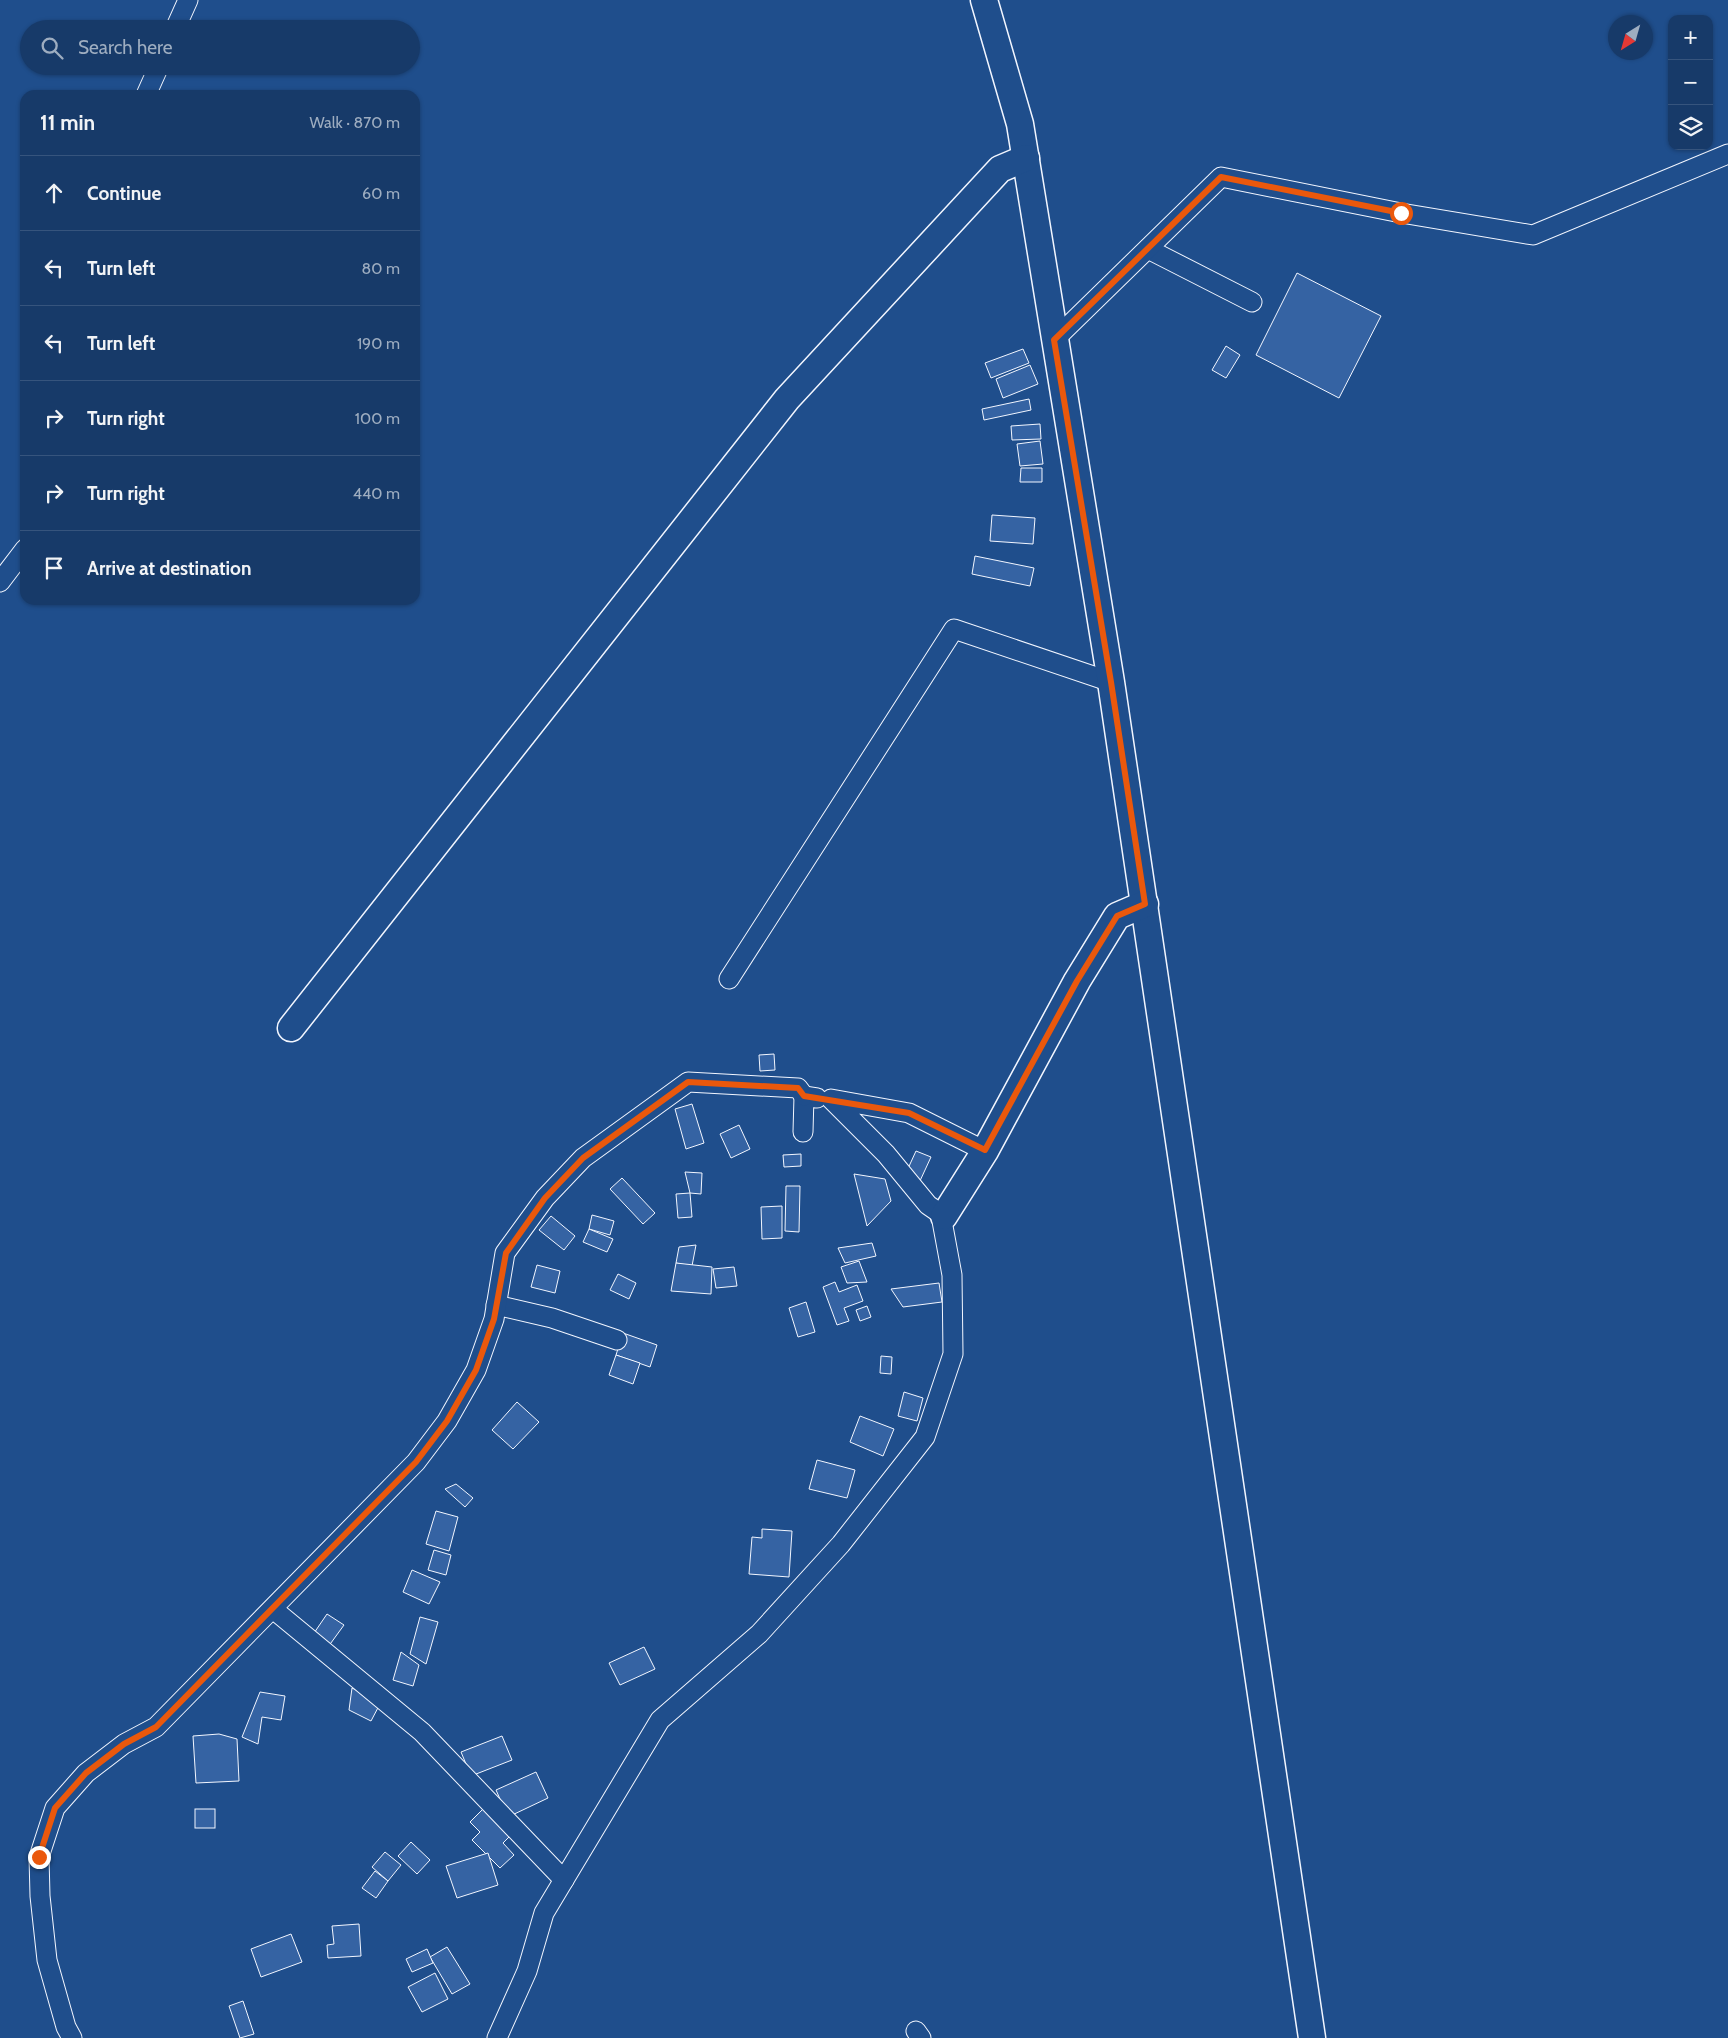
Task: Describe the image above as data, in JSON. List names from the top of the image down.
{
  "north": "bottom left",
  "page": {
    "map_buttons": ["+", "−"],
    "search": "Search here",
    "heading": ["11 min", "Walk · 870 m"],
    "list": [
      ["Continue", "60 m"],
      ["Turn left", "80 m"],
      ["Turn left", "190 m"],
      ["Turn right", "100 m"],
      ["Turn right", "440 m"],
      "Arrive at destination"
    ]
  }
}
